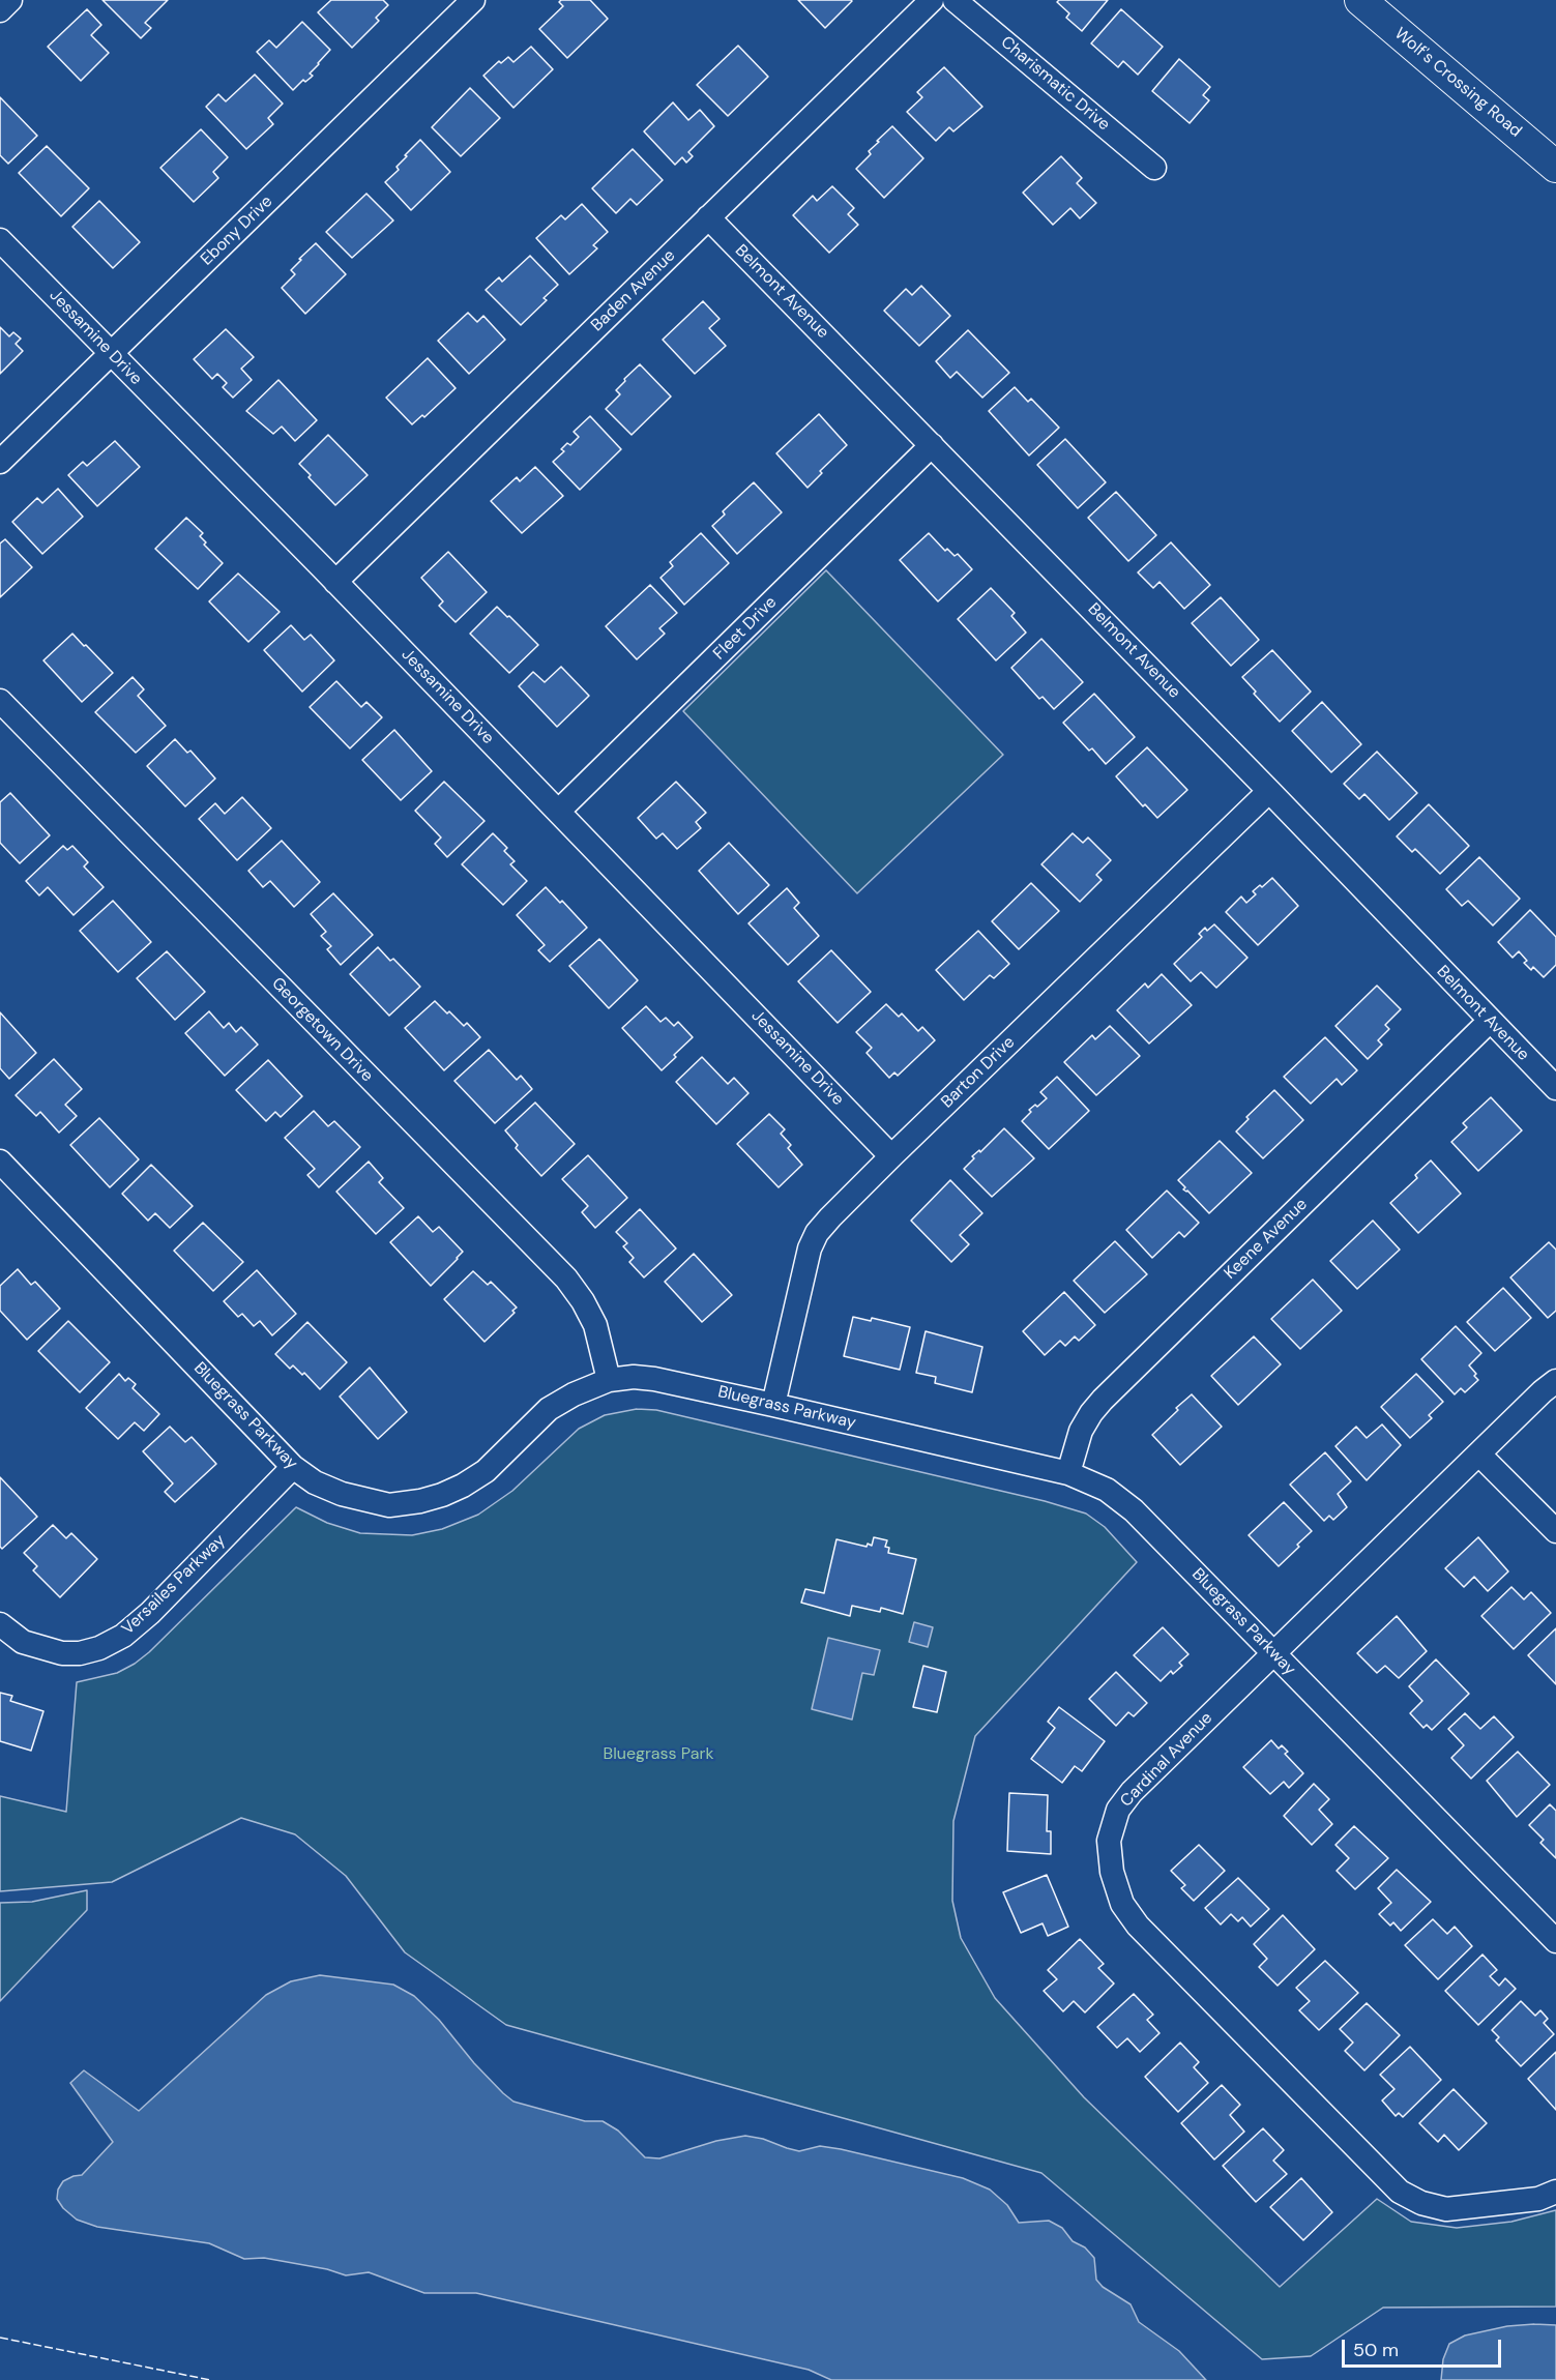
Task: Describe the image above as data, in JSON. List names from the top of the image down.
{
  "streets": {
    "main road": ["Wolf's Crossing Road"],
    "street": [
      "Charismatic Drive",
      "Ebony Drive",
      "Baden Avenue",
      "Belmont Avenue",
      "Jessamine Drive",
      "Fleet Drive",
      "Georgetown Drive",
      "Barton Drive",
      "Keene Avenue",
      "Bluegrass Parkway",
      "Versailes Parkway",
      "Cardinal Avenue"
    ]
  },
  "crossings": [
    ["Ebony Drive", "Jessamine Drive"],
    ["Baden Avenue", "Belmont Avenue"],
    ["Baden Avenue", "Jessamine Drive"],
    ["Belmont Avenue", "Fleet Drive"],
    ["Belmont Avenue", "Barton Drive"],
    ["Belmont Avenue", "Keene Avenue"],
    ["Jessamine Drive", "Fleet Drive"],
    ["Jessamine Drive", "Barton Drive"],
    ["Georgetown Drive", "Bluegrass Parkway"],
    ["Barton Drive", "Bluegrass Parkway"],
    ["Keene Avenue", "Bluegrass Parkway"],
    ["Bluegrass Parkway", "Versailes Parkway"],
    ["Bluegrass Parkway", "Cardinal Avenue"]
  ],
  "parks": ["Bluegrass Park"],
  "scale_bar": "50 m"
}
